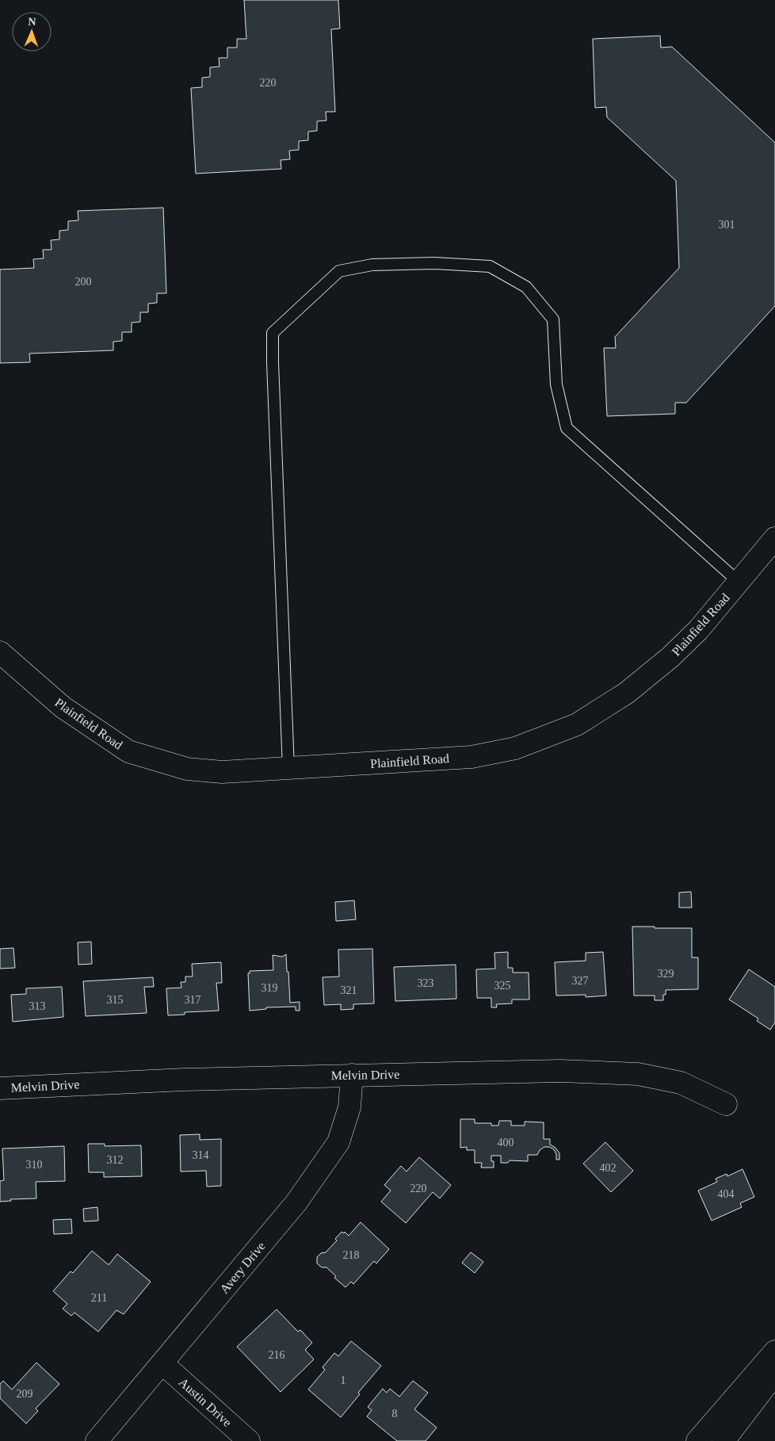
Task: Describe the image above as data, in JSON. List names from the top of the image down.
{
  "streets": {
    "main road": [
      "Plainfield Road",
      "Melvin Drive",
      "Avery Drive",
      "Austin Drive"
    ]
  },
  "crossings": [
    ["Melvin Drive", "Avery Drive"],
    ["Avery Drive", "Austin Drive"]
  ],
  "house_numbers": [
    "220",
    "301",
    "200",
    "329",
    "327",
    "323",
    "325",
    "319",
    "321",
    "315",
    "317",
    "313",
    "400",
    "314",
    "312",
    "310",
    "402",
    "220",
    "404",
    "218",
    "211",
    "216",
    "1",
    "209",
    "8"
  ],
  "north": "top"
}
